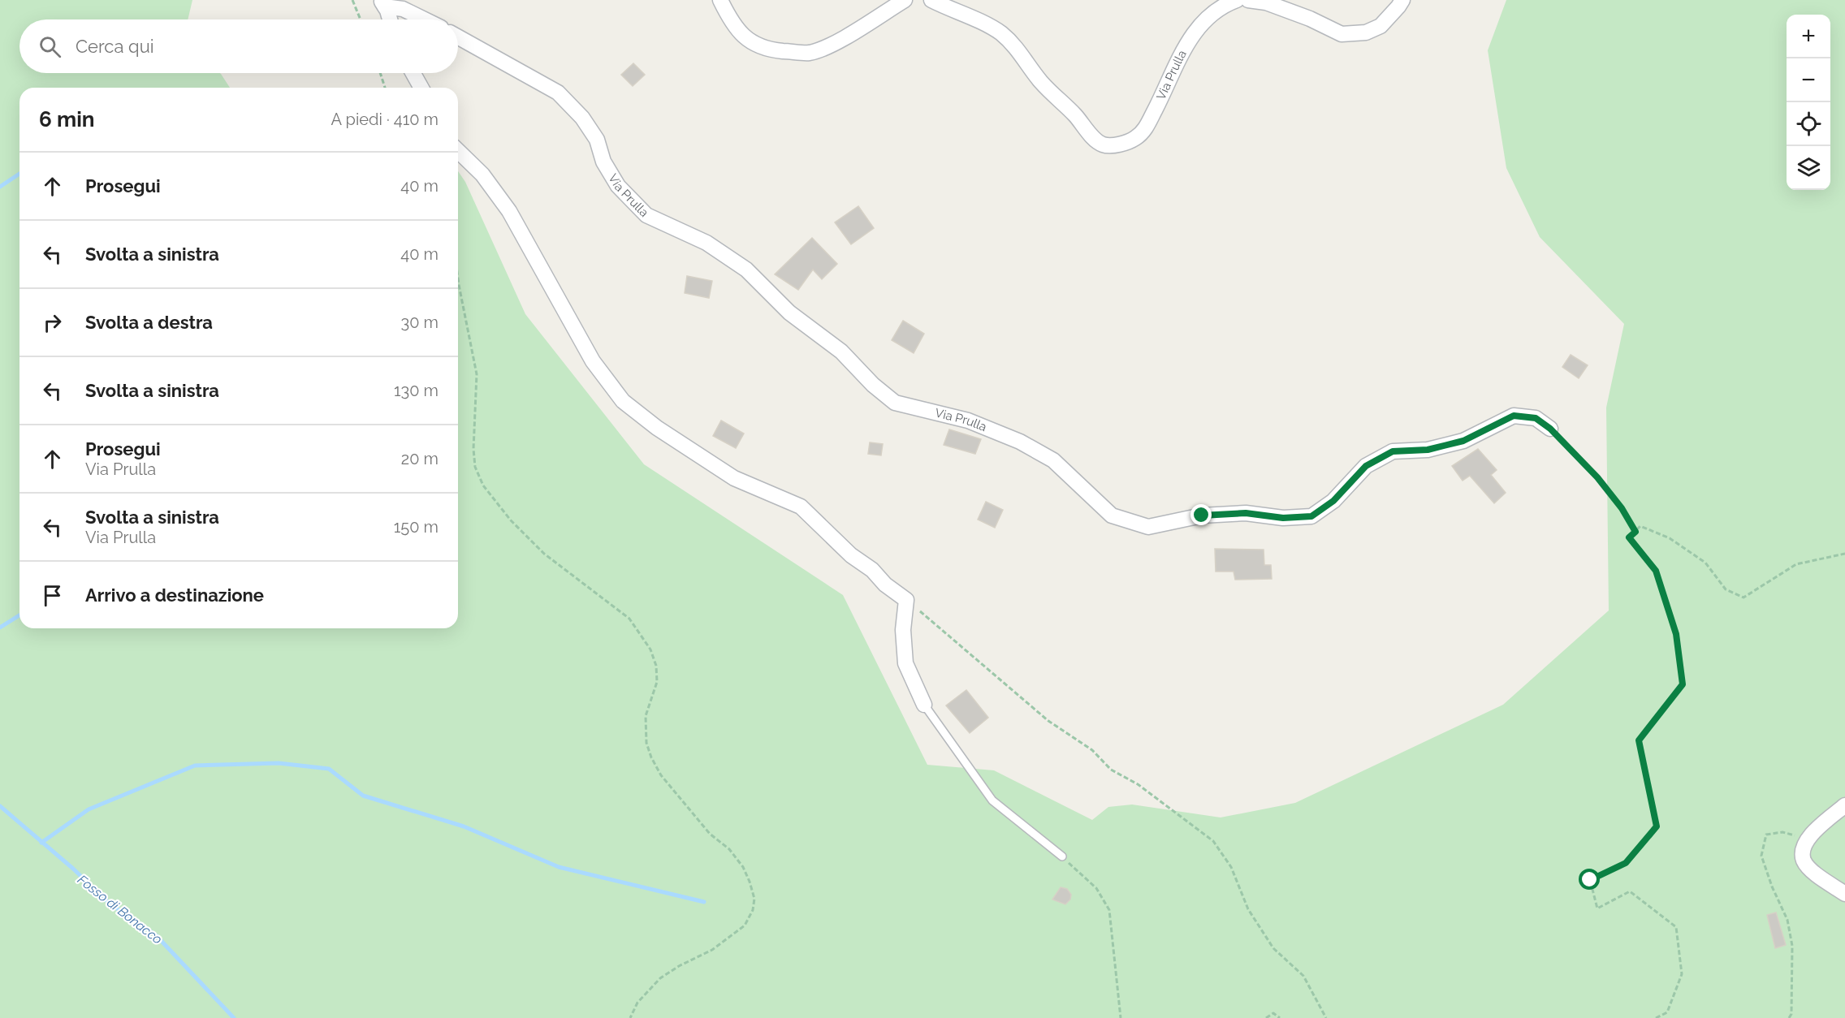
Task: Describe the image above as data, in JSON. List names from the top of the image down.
{
  "streets": {
    "street": ["Via Prulla"]
  },
  "water": ["Fosso di Bonacco"],
  "page": {
    "map_buttons": ["+", "−"],
    "search": "Cerca qui",
    "heading": ["6 min", "A piedi · 410 m"],
    "list": [
      ["Prosegui", "40 m"],
      ["Svolta a sinistra", "40 m"],
      ["Svolta a destra", "30 m"],
      ["Svolta a sinistra", "130 m"],
      ["Prosegui", "Via Prulla", "20 m"],
      ["Svolta a sinistra", "Via Prulla", "150 m"],
      "Arrivo a destinazione"
    ]
  }
}
